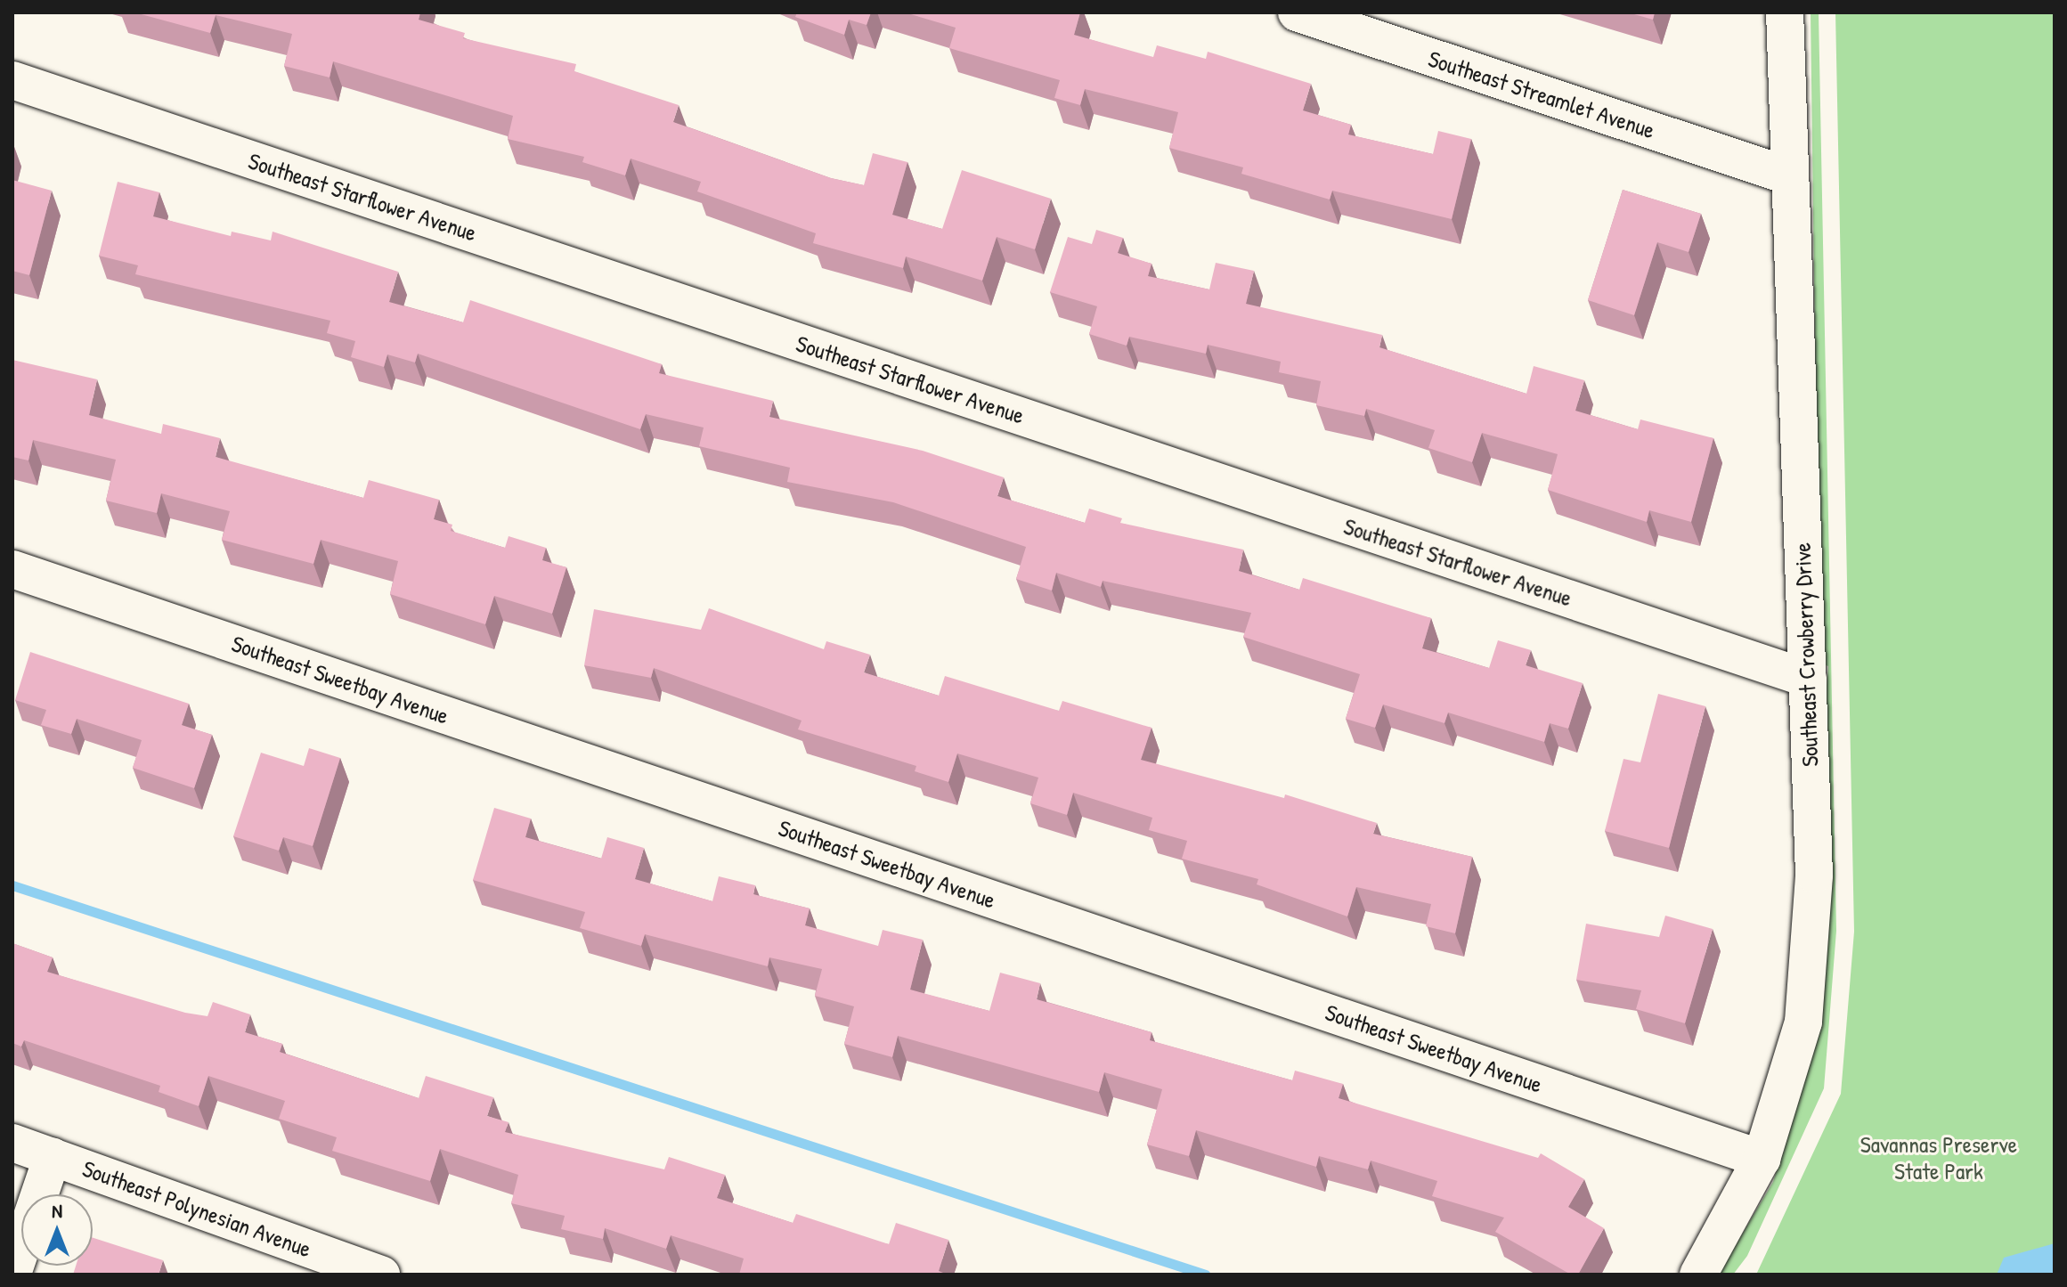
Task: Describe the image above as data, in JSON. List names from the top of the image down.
{
  "streets": {
    "street": [
      "Southeast Streamlet Avenue",
      "Southeast Starflower Avenue",
      "Southeast Crowberry Drive",
      "Southeast Sweetbay Avenue",
      "Southeast Polynesian Avenue"
    ]
  },
  "crossings": [
    ["Southeast Streamlet Avenue", "Southeast Crowberry Drive"],
    ["Southeast Starflower Avenue", "Southeast Crowberry Drive"],
    ["Southeast Crowberry Drive", "Southeast Sweetbay Avenue"]
  ],
  "parks": ["Savannas Preserve State Park"],
  "north": "top"
}
